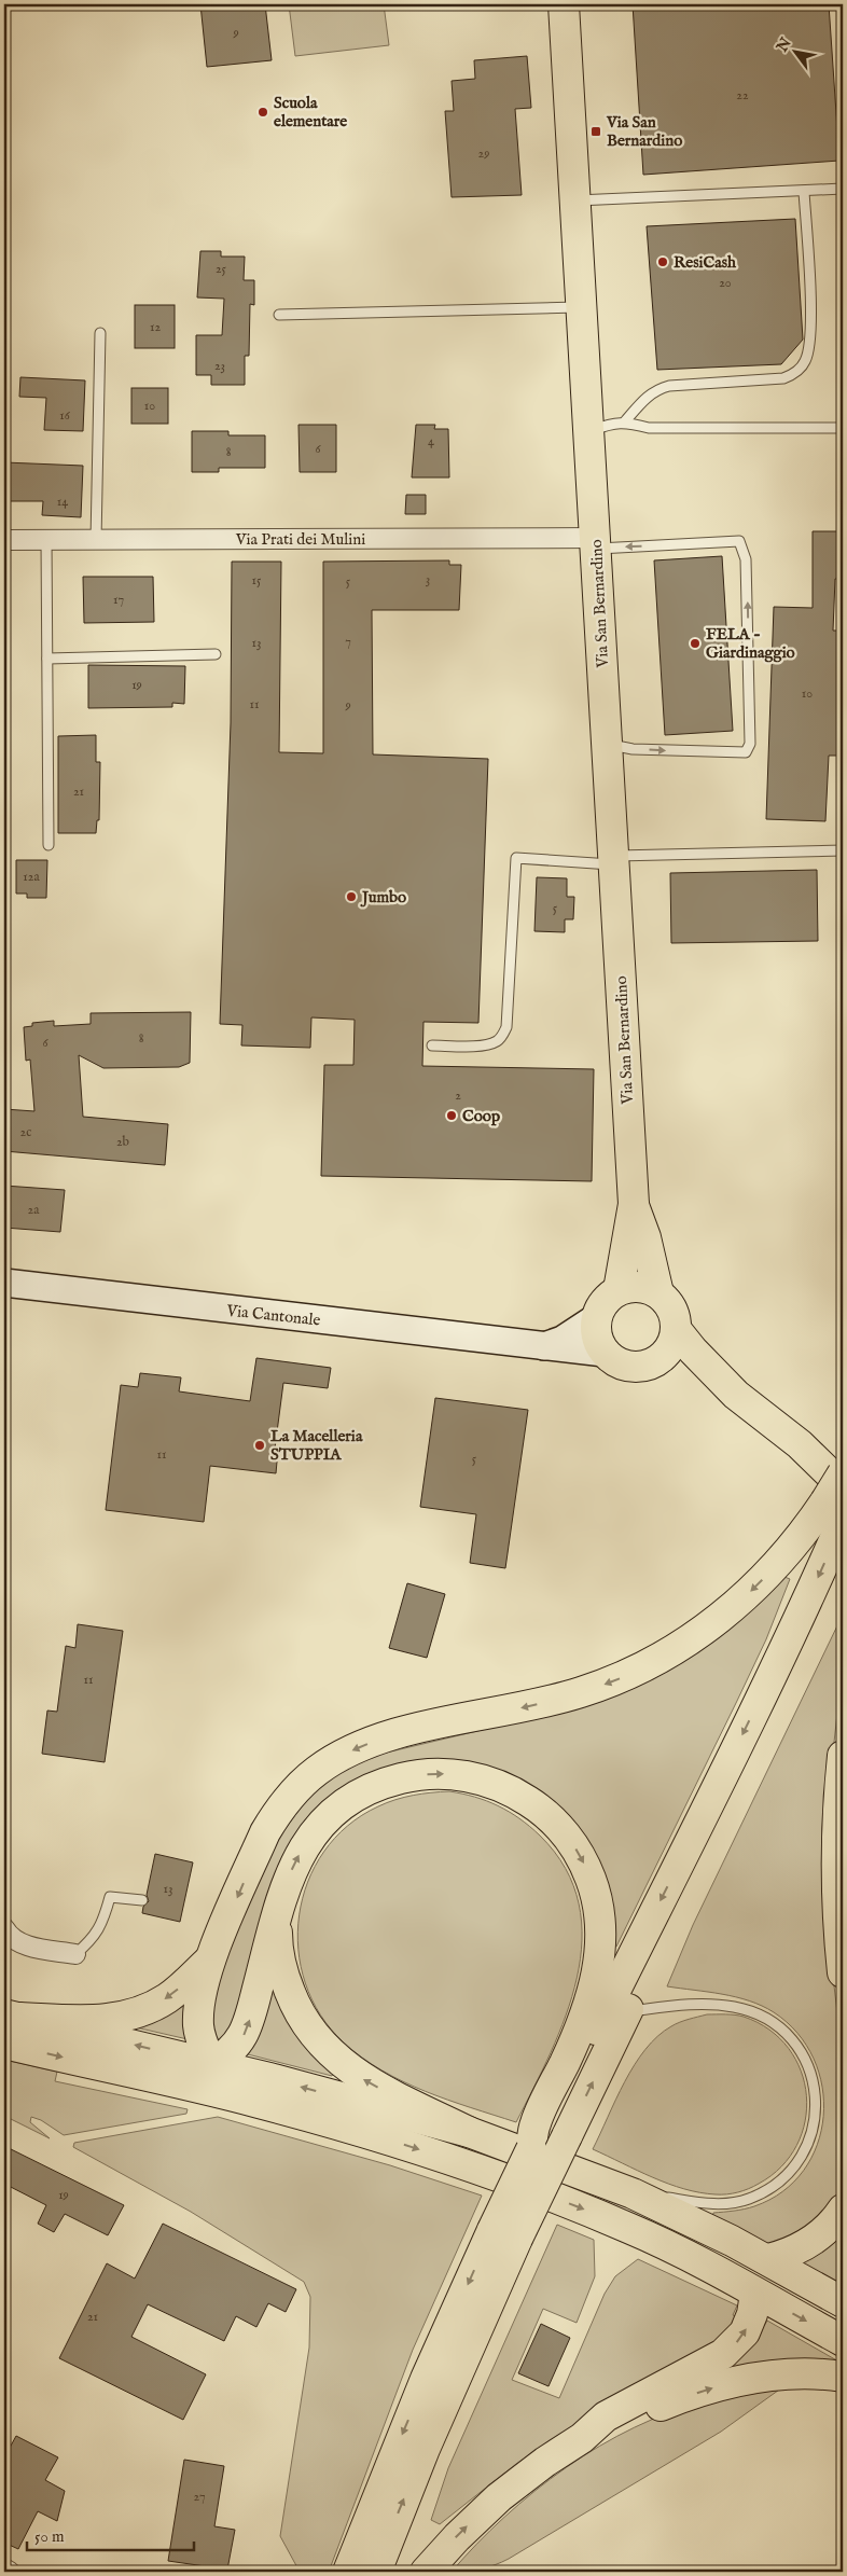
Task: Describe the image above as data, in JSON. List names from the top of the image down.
{
  "streets": {
    "main road": ["Via San Bernardino"],
    "street": ["Via Prati dei Mulini", "Via Cantonale"]
  },
  "crossings": [
    ["Via Prati dei Mulini", "Via San Bernardino"],
    ["Via San Bernardino", "Via Cantonale"]
  ],
  "places": {
    "other": [
      "Scuola elementare",
      "ResiCash",
      "FELA - Giardinaggio",
      "Jumbo",
      "Coop",
      "La Macelleria STUPPIA"
    ],
    "transit": ["Via San Bernardino"]
  },
  "house_numbers": [
    "9",
    "22",
    "29",
    "25",
    "20",
    "12",
    "23",
    "10",
    "16",
    "4",
    "6",
    "8",
    "14",
    "3",
    "15",
    "5",
    "17",
    "7",
    "13",
    "19",
    "10",
    "11",
    "9",
    "21",
    "12a",
    "5",
    "8",
    "6",
    "2",
    "2c",
    "2b",
    "2a",
    "11",
    "5",
    "11",
    "13",
    "19",
    "21",
    "27"
  ],
  "scale_bar": "50 m",
  "north": "top left"
}
